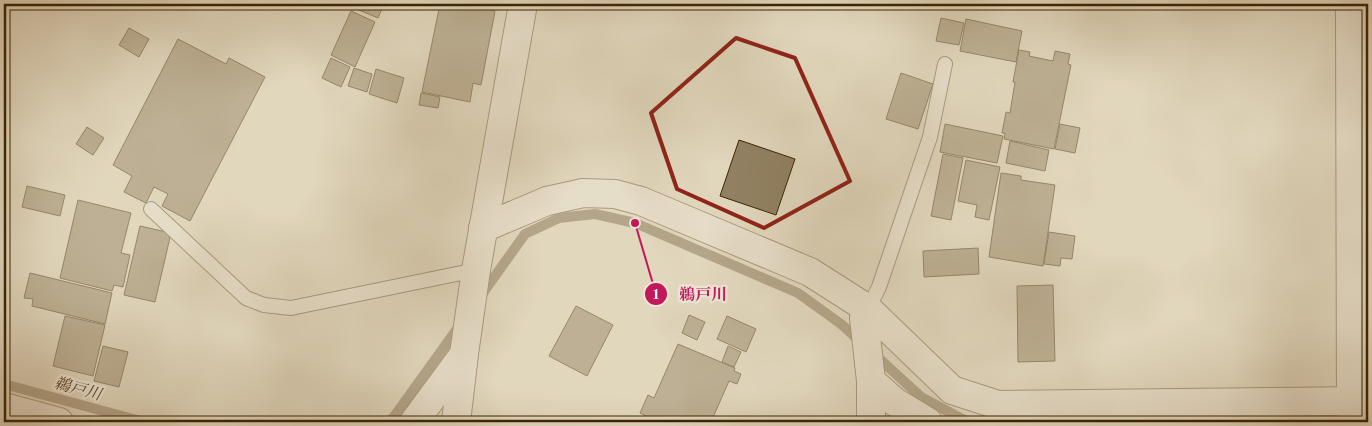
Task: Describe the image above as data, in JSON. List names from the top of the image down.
{
  "water": ["鵜戸川"],
  "places": ["鵜戸川"]
}
